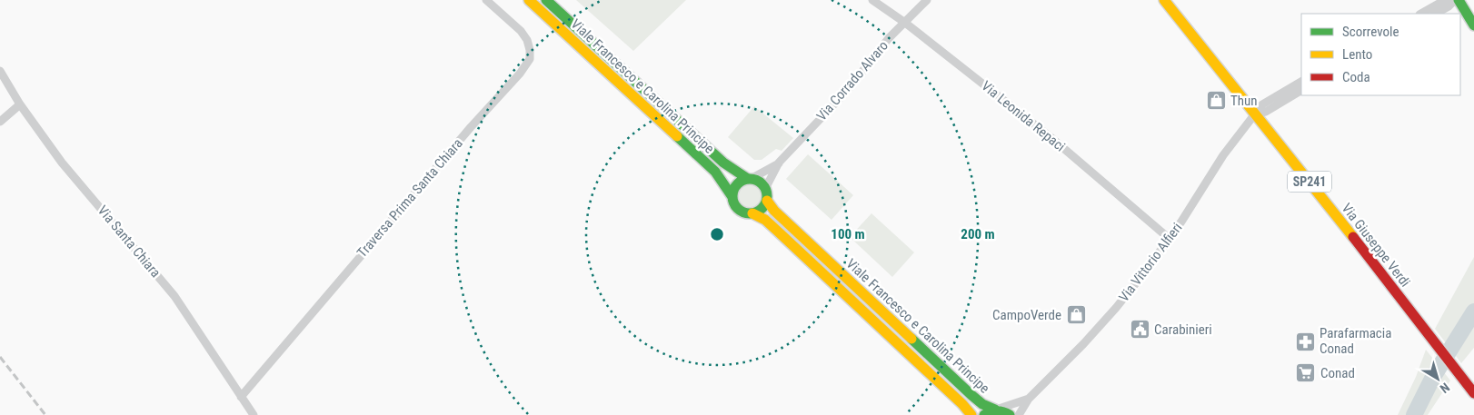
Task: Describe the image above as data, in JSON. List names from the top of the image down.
{
  "streets": {
    "street": [
      "Via Corrado Alvaro",
      "Viale Francesco e Carolina Principe",
      "Via Leonida Repaci",
      "SP241",
      "Traversa Prima Santa Chiara",
      "Via Santa Chiara",
      "Via Giuseppe Verdi",
      "Via Vittorio Alfieri"
    ]
  },
  "crossings": [
    ["Via Corrado Alvaro", "Viale Francesco e Carolina Principe"],
    ["Via Corrado Alvaro", "Via Leonida Repaci"],
    ["Viale Francesco e Carolina Principe", "Via Vittorio Alfieri"],
    ["Via Leonida Repaci", "Via Vittorio Alfieri"],
    ["SP241", "Via Giuseppe Verdi"],
    ["SP241", "Via Vittorio Alfieri"],
    ["Traversa Prima Santa Chiara", "Via Santa Chiara"],
    ["Via Giuseppe Verdi", "Via Vittorio Alfieri"]
  ],
  "places": {
    "shop": ["Thun", "CampoVerde"],
    "public building": ["Carabinieri"],
    "pharmacy": ["Parafarmacia Conad"],
    "supermarket": ["Conad"]
  },
  "legend": ["Scorrevole", "Lento", "Coda"],
  "north": "bottom right",
  "rings": ["100 m", "200 m"]
}
